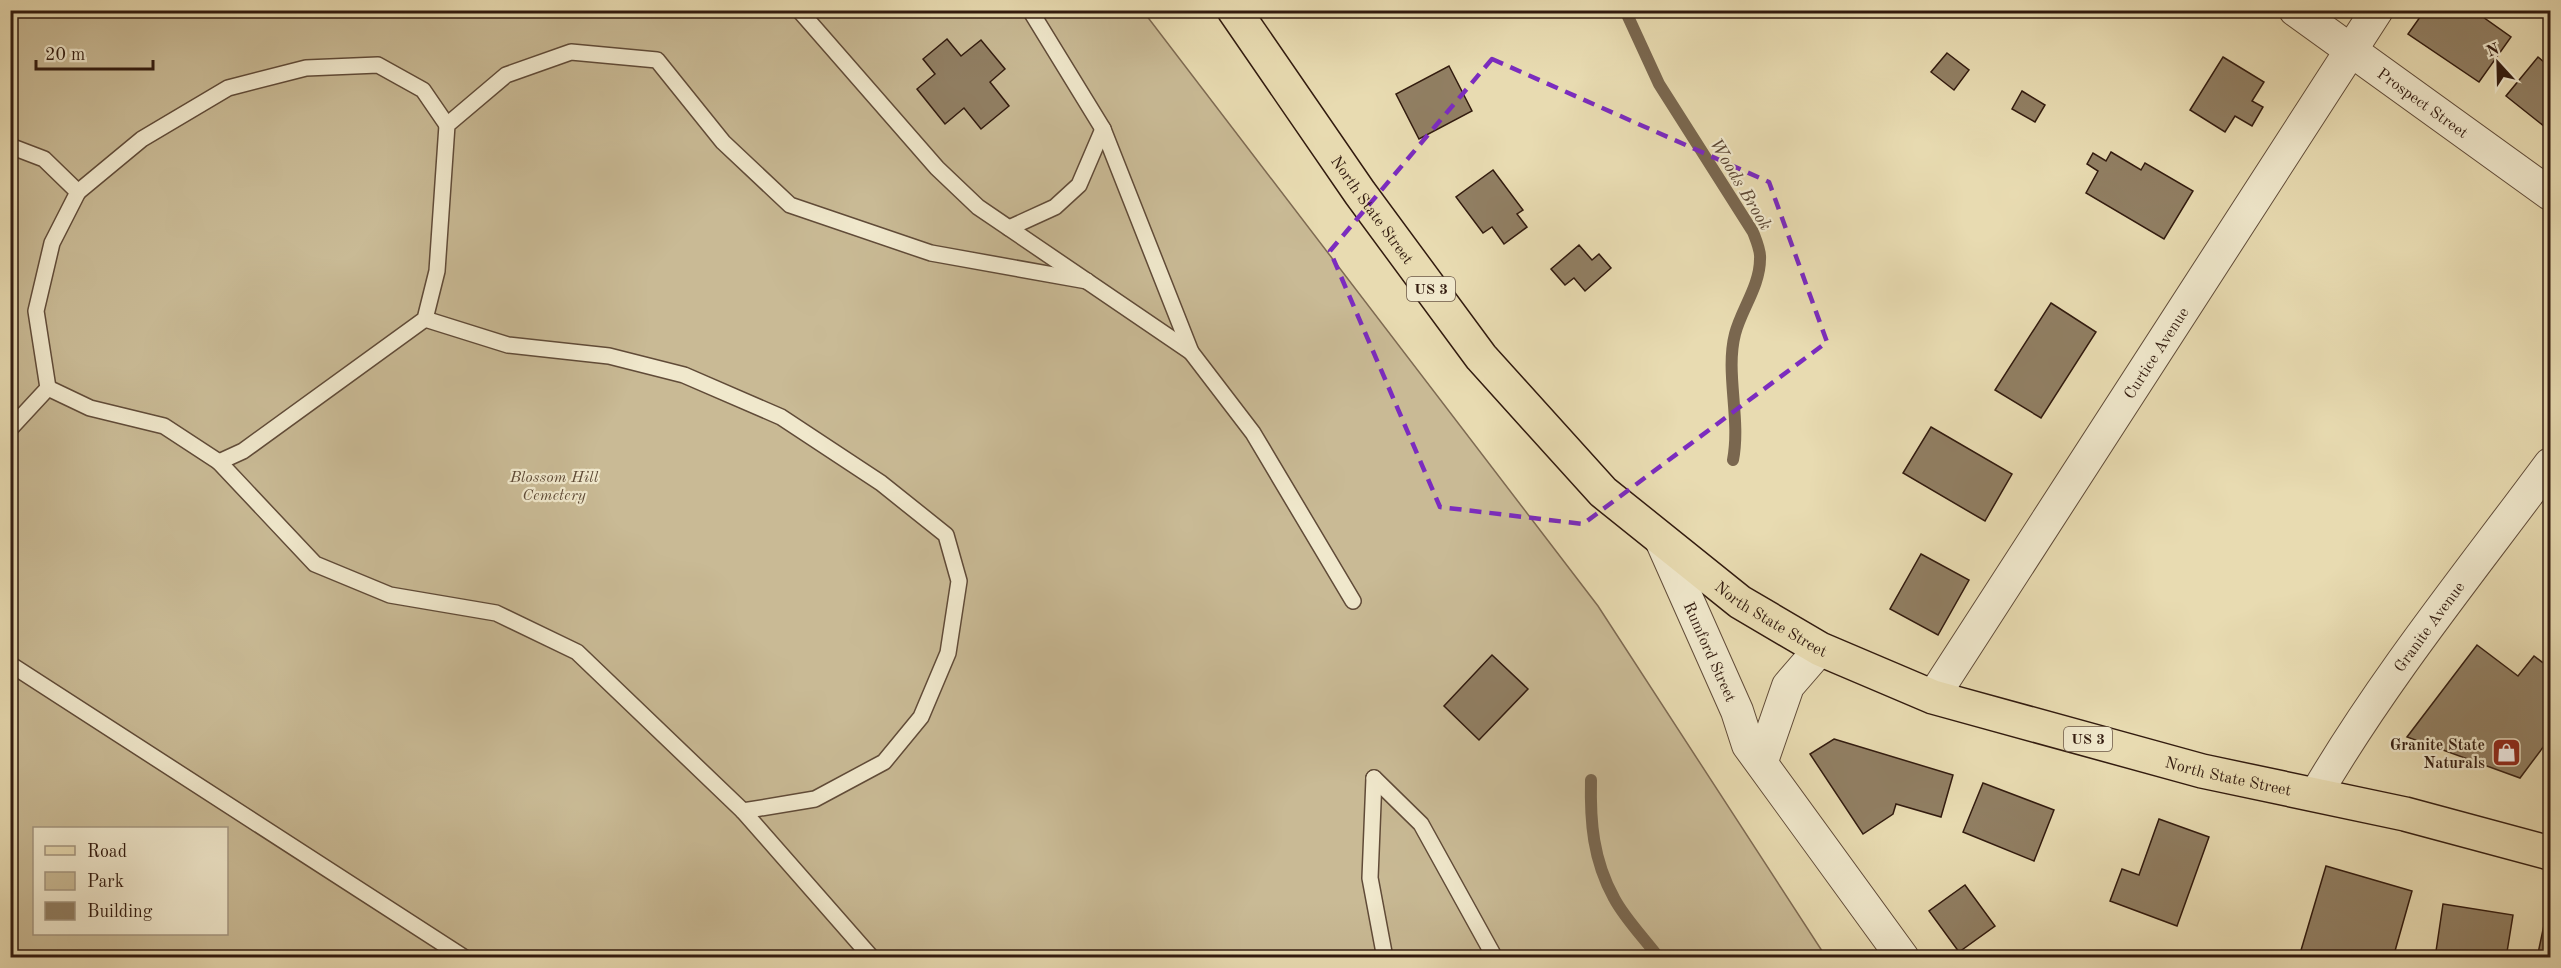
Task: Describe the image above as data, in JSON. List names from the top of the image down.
{
  "streets": {
    "main road": ["North State Street", "US 3"],
    "street": [
      "Prospect Street",
      "Curtice Avenue",
      "Granite Avenue",
      "Rumford Street"
    ]
  },
  "crossings": [
    ["Prospect Street", "Curtice Avenue"],
    ["North State Street", "Curtice Avenue"],
    ["North State Street", "Granite Avenue"],
    ["North State Street", "Rumford Street"]
  ],
  "water": ["Woods Brook"],
  "parks": ["Blossom Hill Cemetery"],
  "places": {
    "shop": ["Granite State Naturals"]
  },
  "legend": ["Road", "Park", "Building"],
  "scale_bar": "20 m",
  "north": "top"
}
